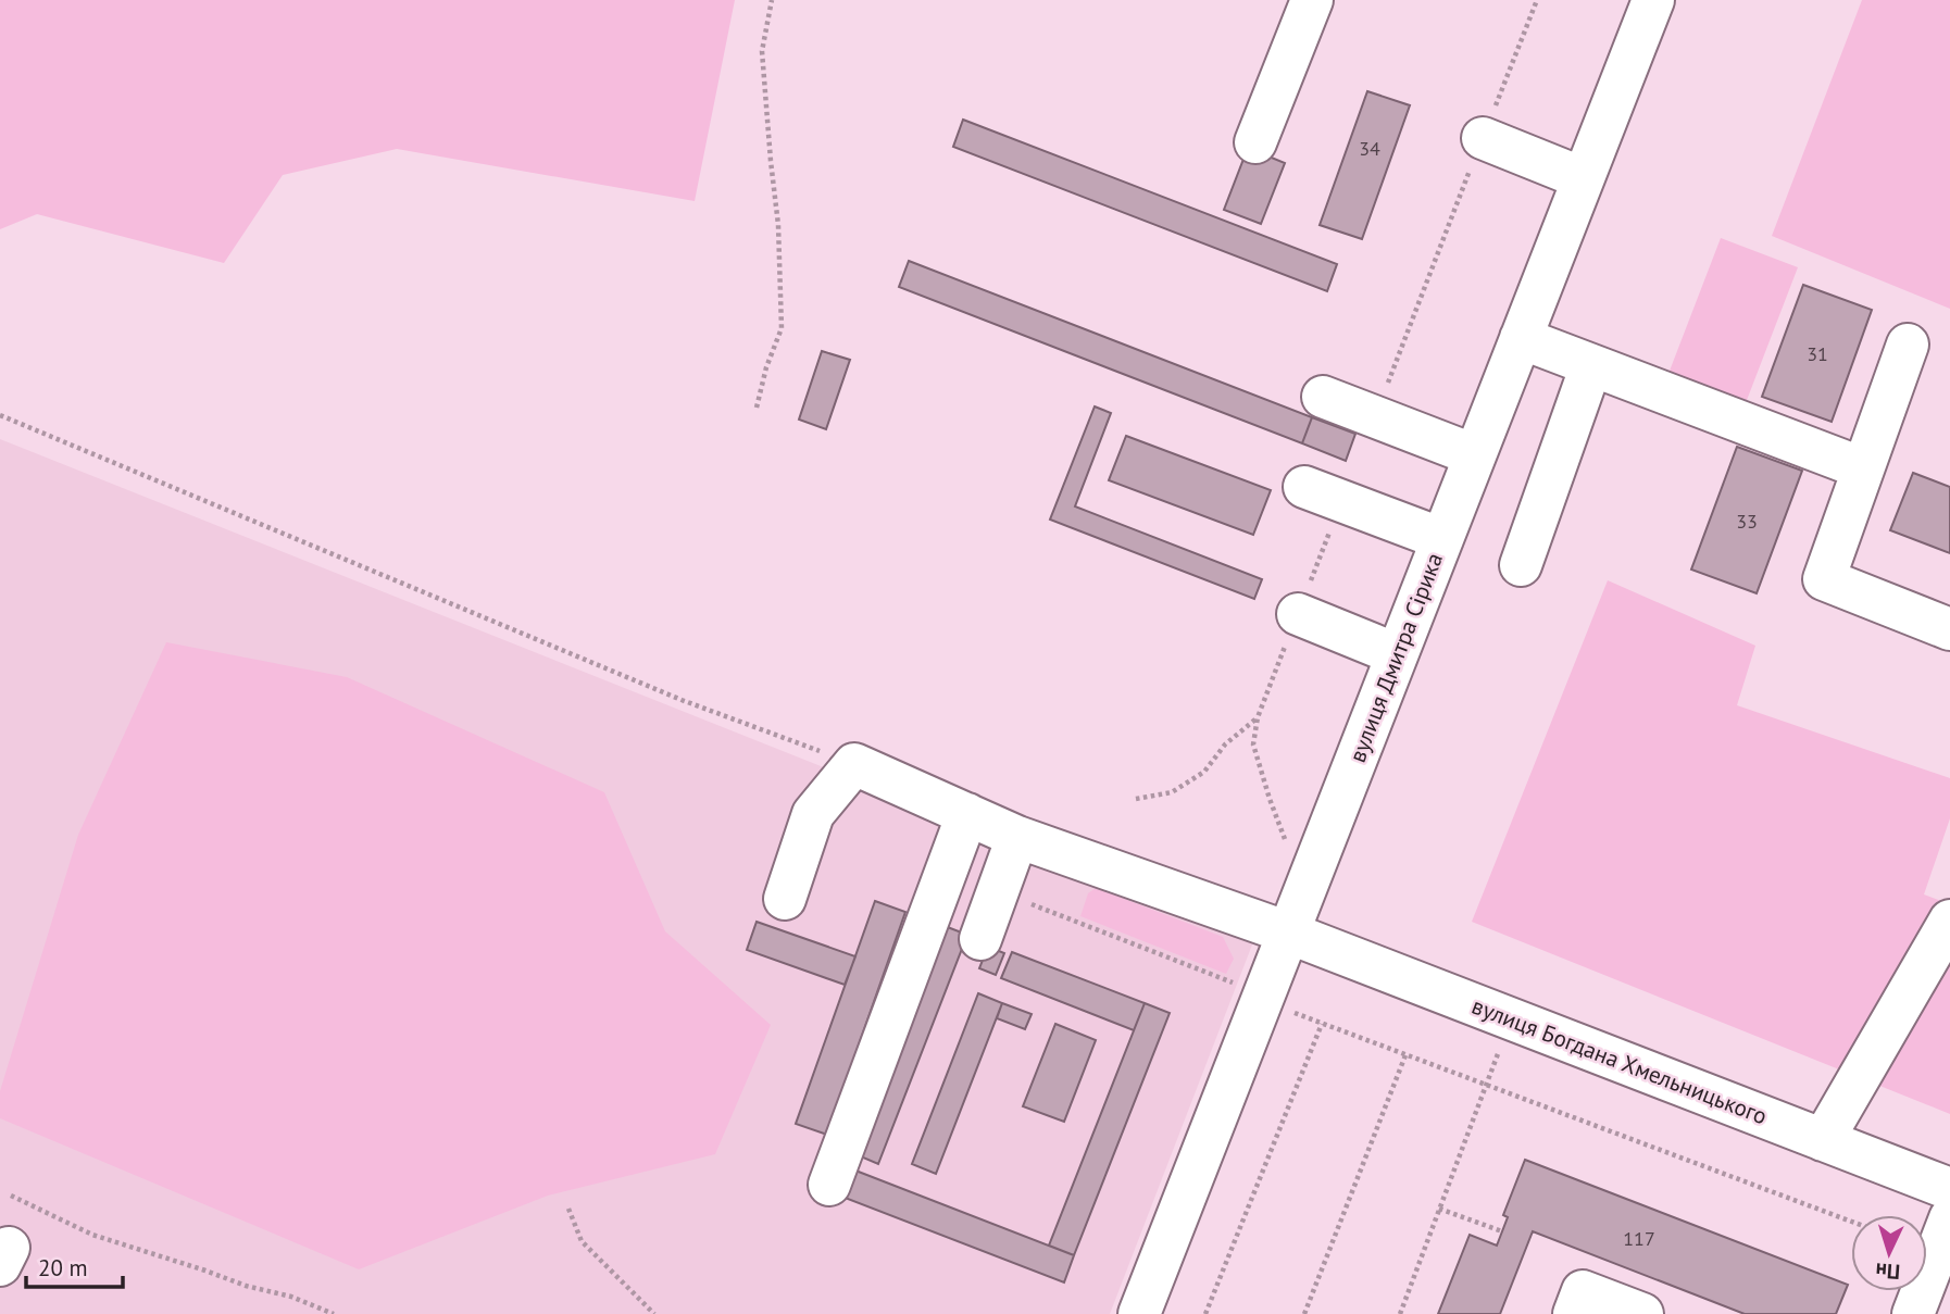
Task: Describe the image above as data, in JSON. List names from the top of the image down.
{
  "streets": {
    "street": ["вулиця Дмитра Сірика", "вулиця Богдана Хмельницького"]
  },
  "crossings": [
    ["вулиця Дмитра Сірика", "вулиця Богдана Хмельницького"]
  ],
  "house_numbers": [
    "34",
    "31",
    "33",
    "117"
  ],
  "scale_bar": "20 m",
  "north": "bottom"
}
